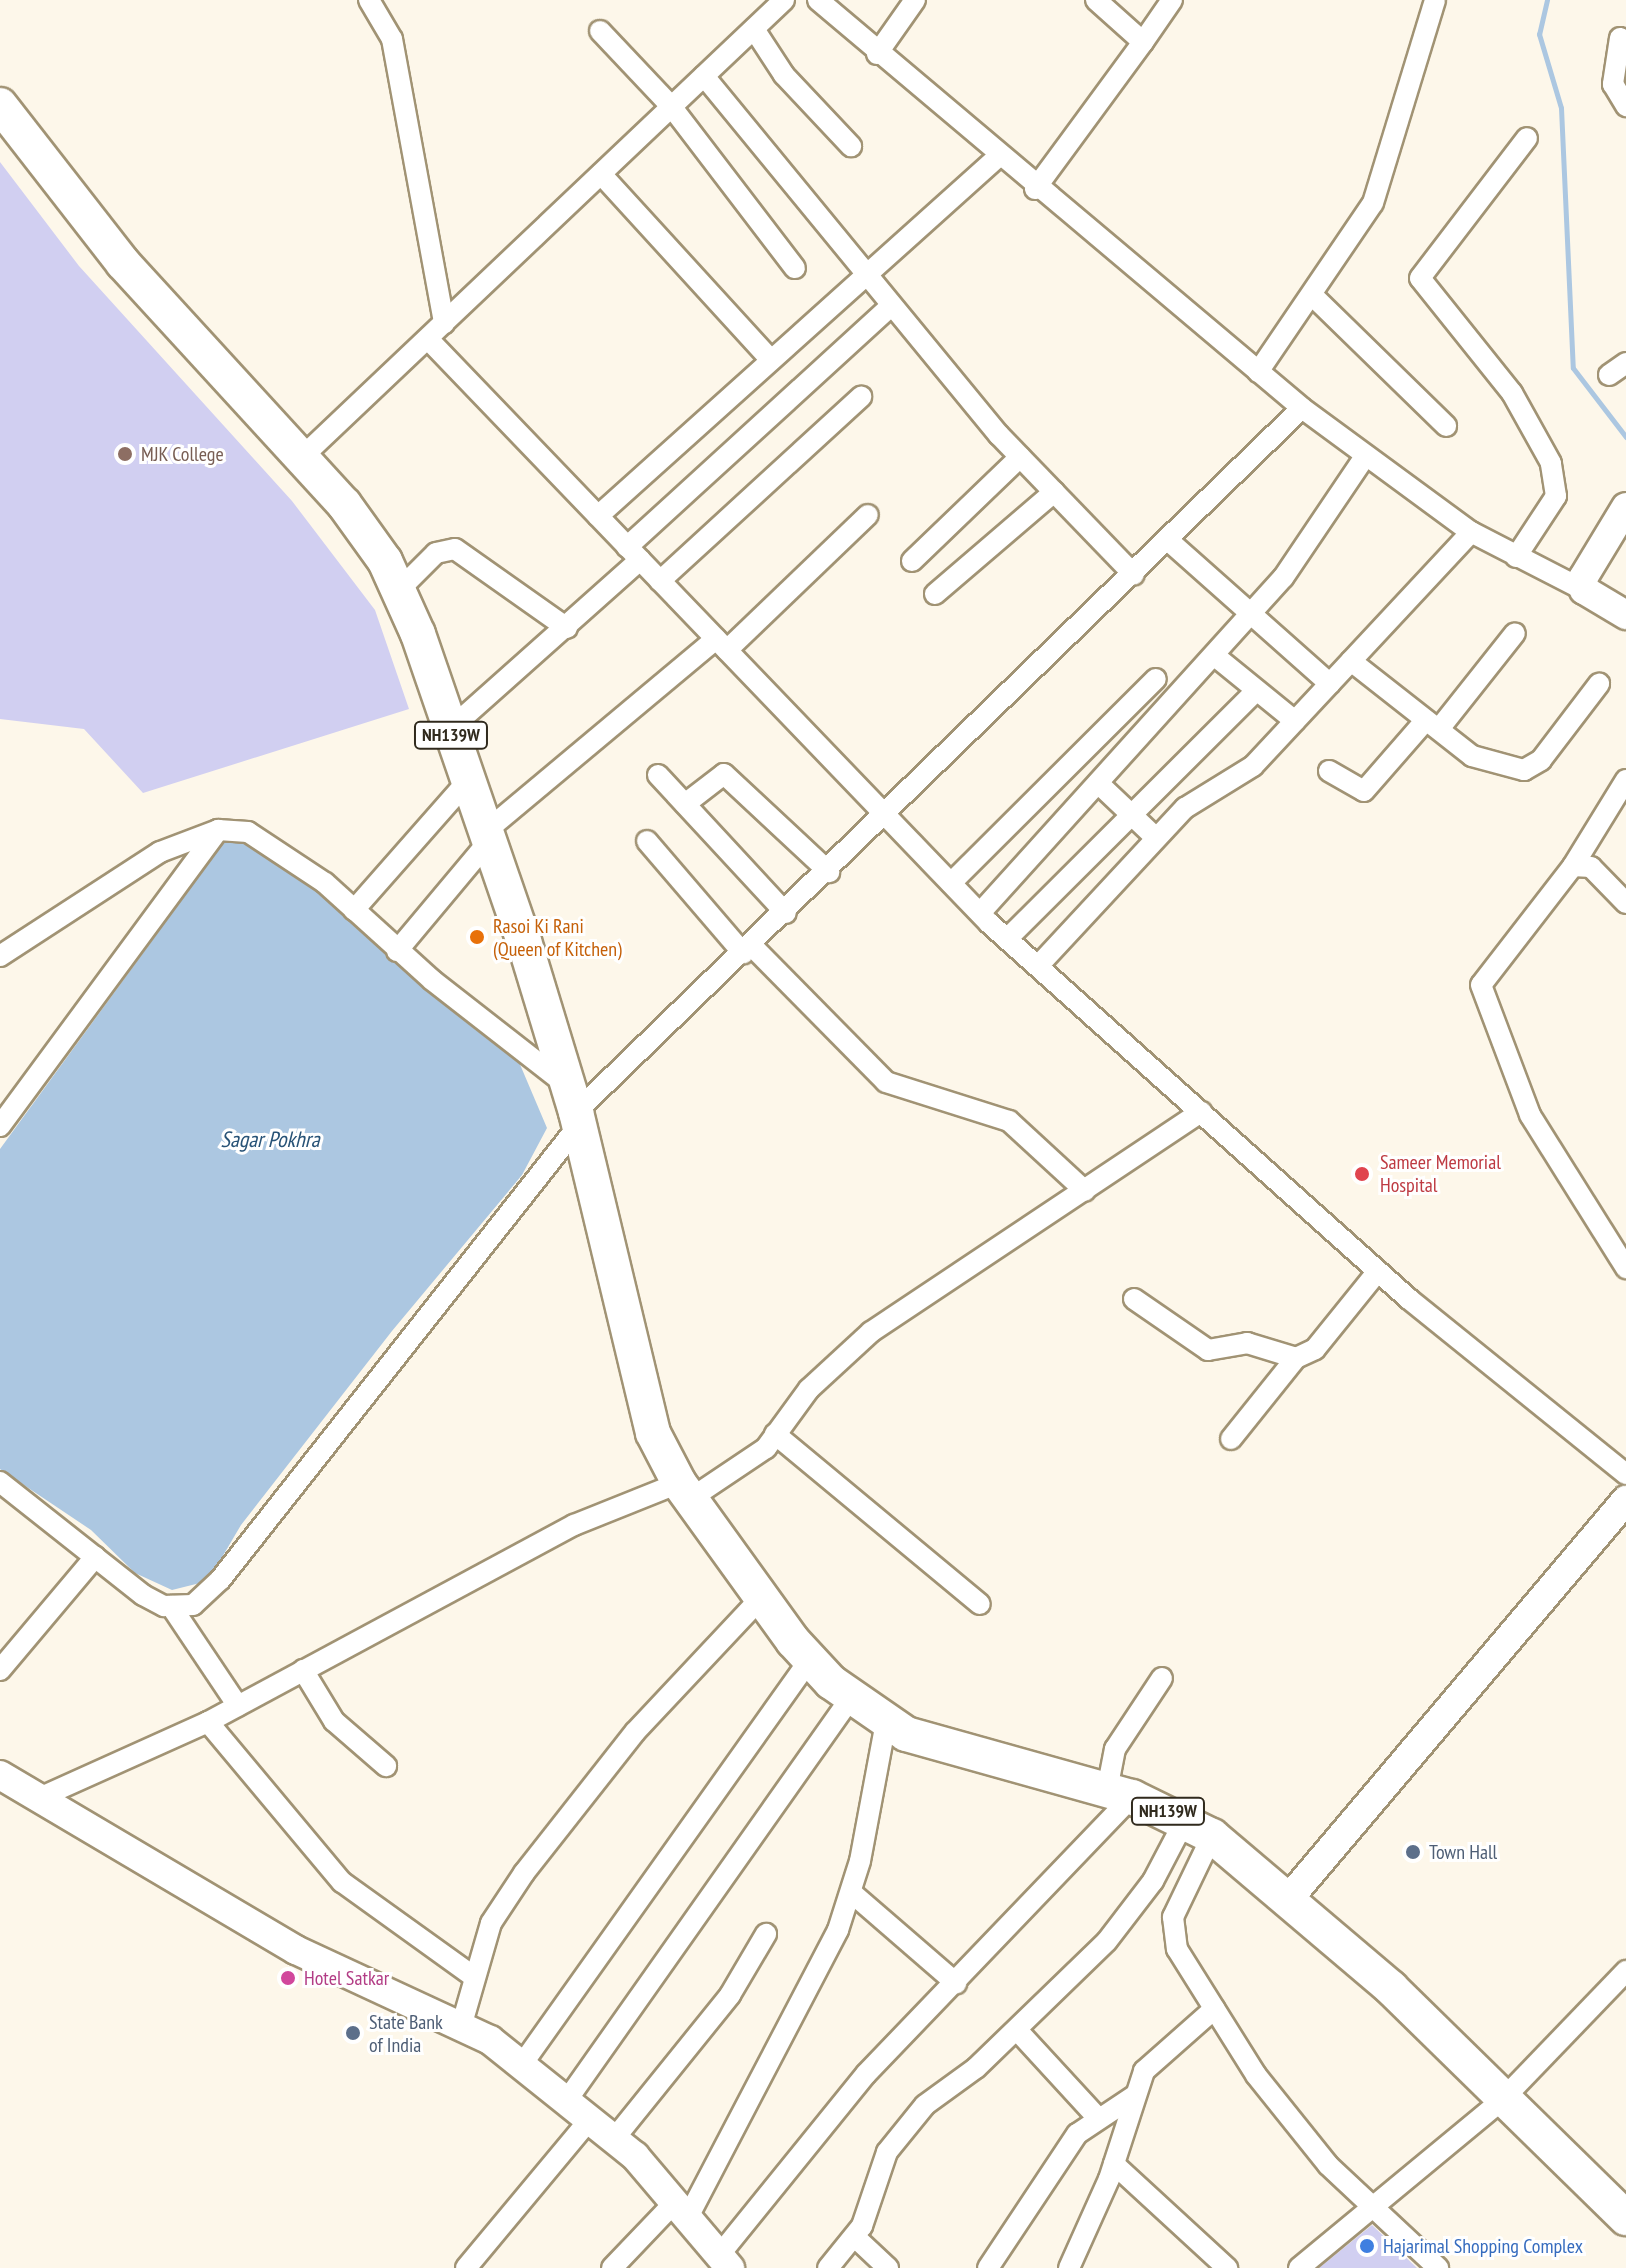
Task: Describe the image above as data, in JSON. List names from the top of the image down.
{
  "streets": {
    "highway": ["NH139W"]
  },
  "water": ["Sagar Pokhra"],
  "places": [
    "MJK College",
    "Rasoi Ki Rani (Queen of Kitchen)",
    "Sameer Memorial Hospital",
    "Town Hall",
    "Hotel Satkar",
    "State Bank of India",
    "Hajarimal Shopping Complex"
  ]
}
